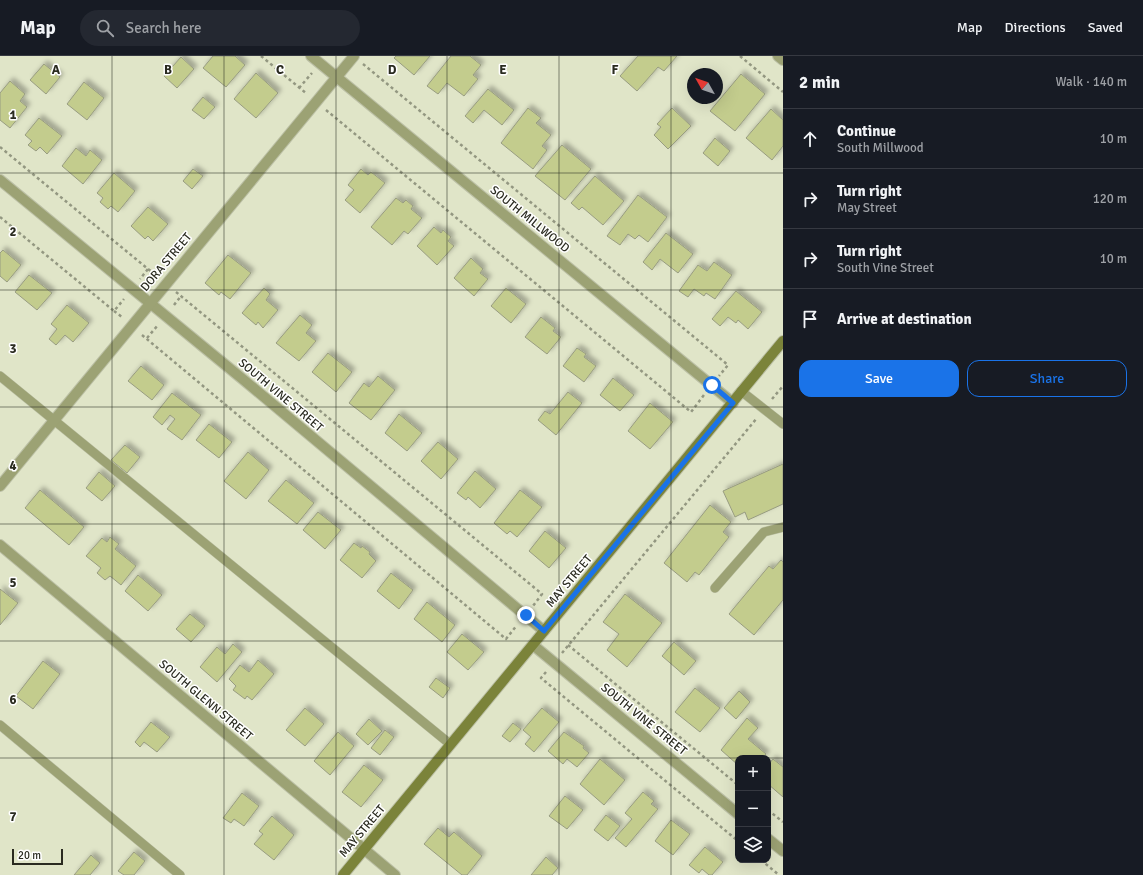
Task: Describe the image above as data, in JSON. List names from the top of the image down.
{
  "streets": {
    "street": [
      "SOUTH MILLWOOD",
      "DORA STREET",
      "SOUTH VINE STREET",
      "MAY STREET",
      "SOUTH GLENN STREET"
    ]
  },
  "crossings": [
    ["SOUTH MILLWOOD", "DORA STREET"],
    ["SOUTH MILLWOOD", "MAY STREET"],
    ["DORA STREET", "SOUTH VINE STREET"],
    ["SOUTH VINE STREET", "MAY STREET"],
    ["MAY STREET", "SOUTH GLENN STREET"]
  ],
  "scale_bar": "20 m",
  "north": "top left",
  "page": {
    "header": "Map",
    "search": "Search here",
    "nav": ["Map", "Directions", "Saved"],
    "heading": ["2 min", "Walk · 140 m"],
    "list": [
      ["Continue", "South Millwood", "10 m"],
      ["Turn right", "May Street", "120 m"],
      ["Turn right", "South Vine Street", "10 m"],
      "Arrive at destination"
    ],
    "buttons": ["Save", "Share"],
    "map_buttons": ["+", "−"],
    "scale": "20 m"
  },
  "grid": {
    "columns": [
      "A",
      "B",
      "C",
      "D",
      "E",
      "F"
    ],
    "rows": [
      "1",
      "2",
      "3",
      "4",
      "5",
      "6",
      "7"
    ]
  }
}
